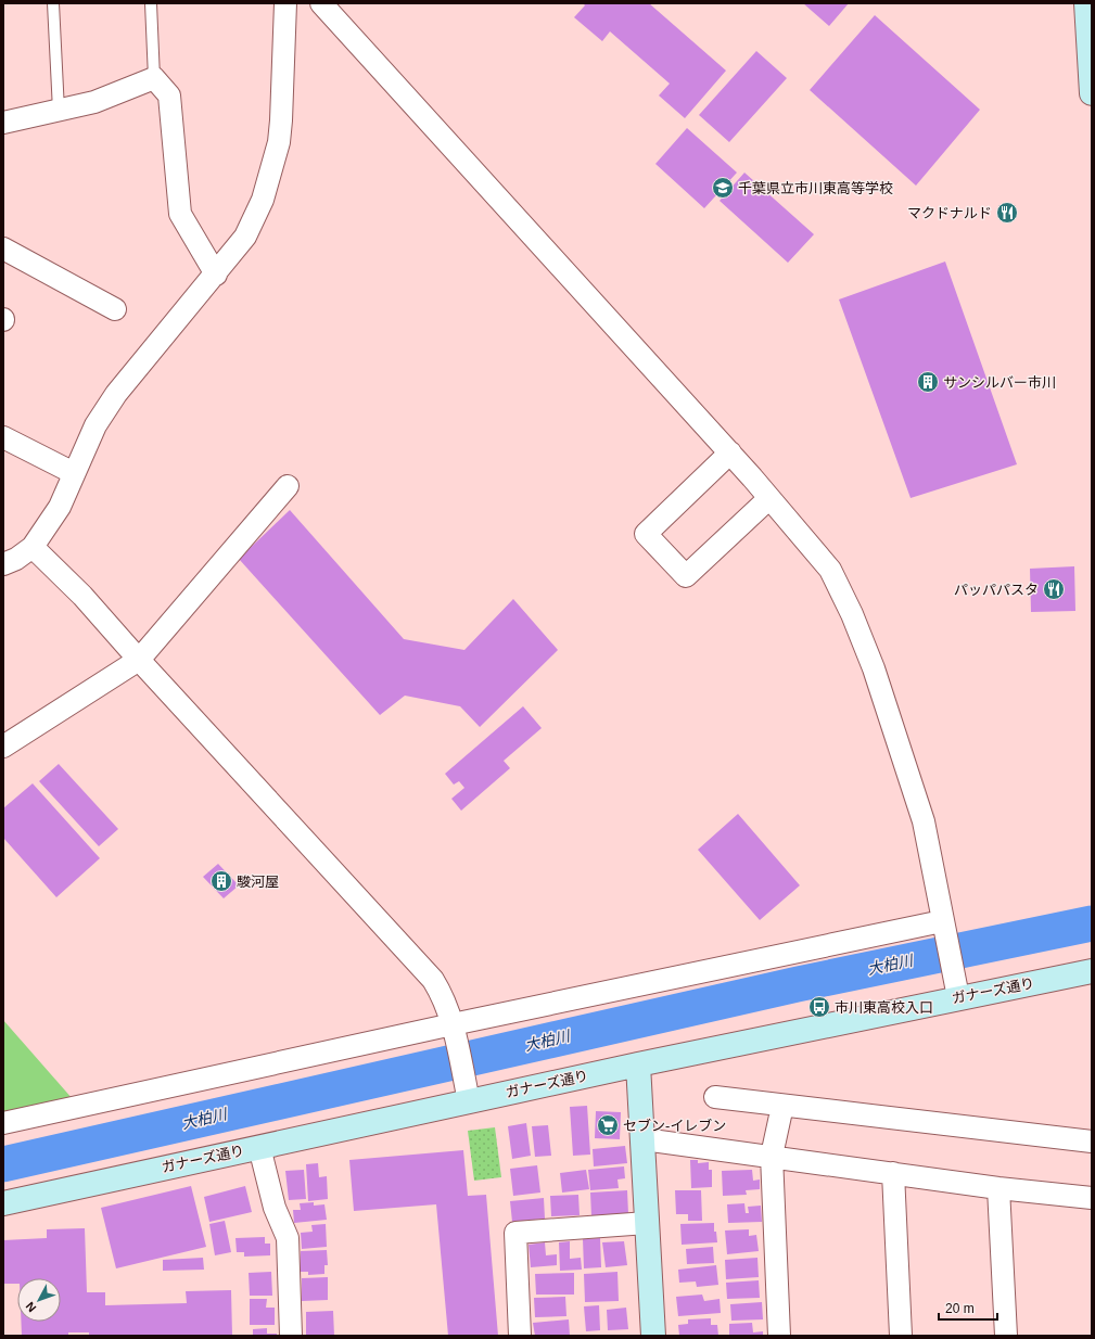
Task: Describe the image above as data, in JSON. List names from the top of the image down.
{
  "streets": {
    "street": ["ガナーズ通り"]
  },
  "water": ["大柏川"],
  "places": {
    "school or university": ["千葉県立市川東高等学校"],
    "restaurant": ["マクドナルド", "パッパパスタ"],
    "building": ["サンシルバー市川", "駿河屋"],
    "bus stop": ["市川東高校入口"],
    "supermarket": ["セブン-イレブン"]
  },
  "scale_bar": "20 m",
  "north": "bottom left"
}
